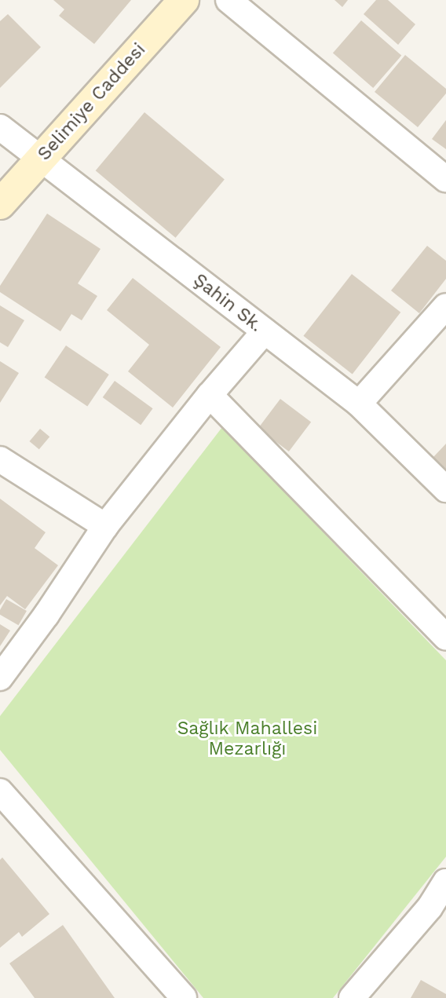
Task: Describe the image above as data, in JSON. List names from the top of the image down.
{
  "streets": {
    "street": ["Selimiye Caddesi", "Şahin Sk."]
  },
  "crossings": [
    ["Selimiye Caddesi", "Şahin Sk."]
  ],
  "parks": ["Sağlık Mahallesi Mezarlığı"]
}
